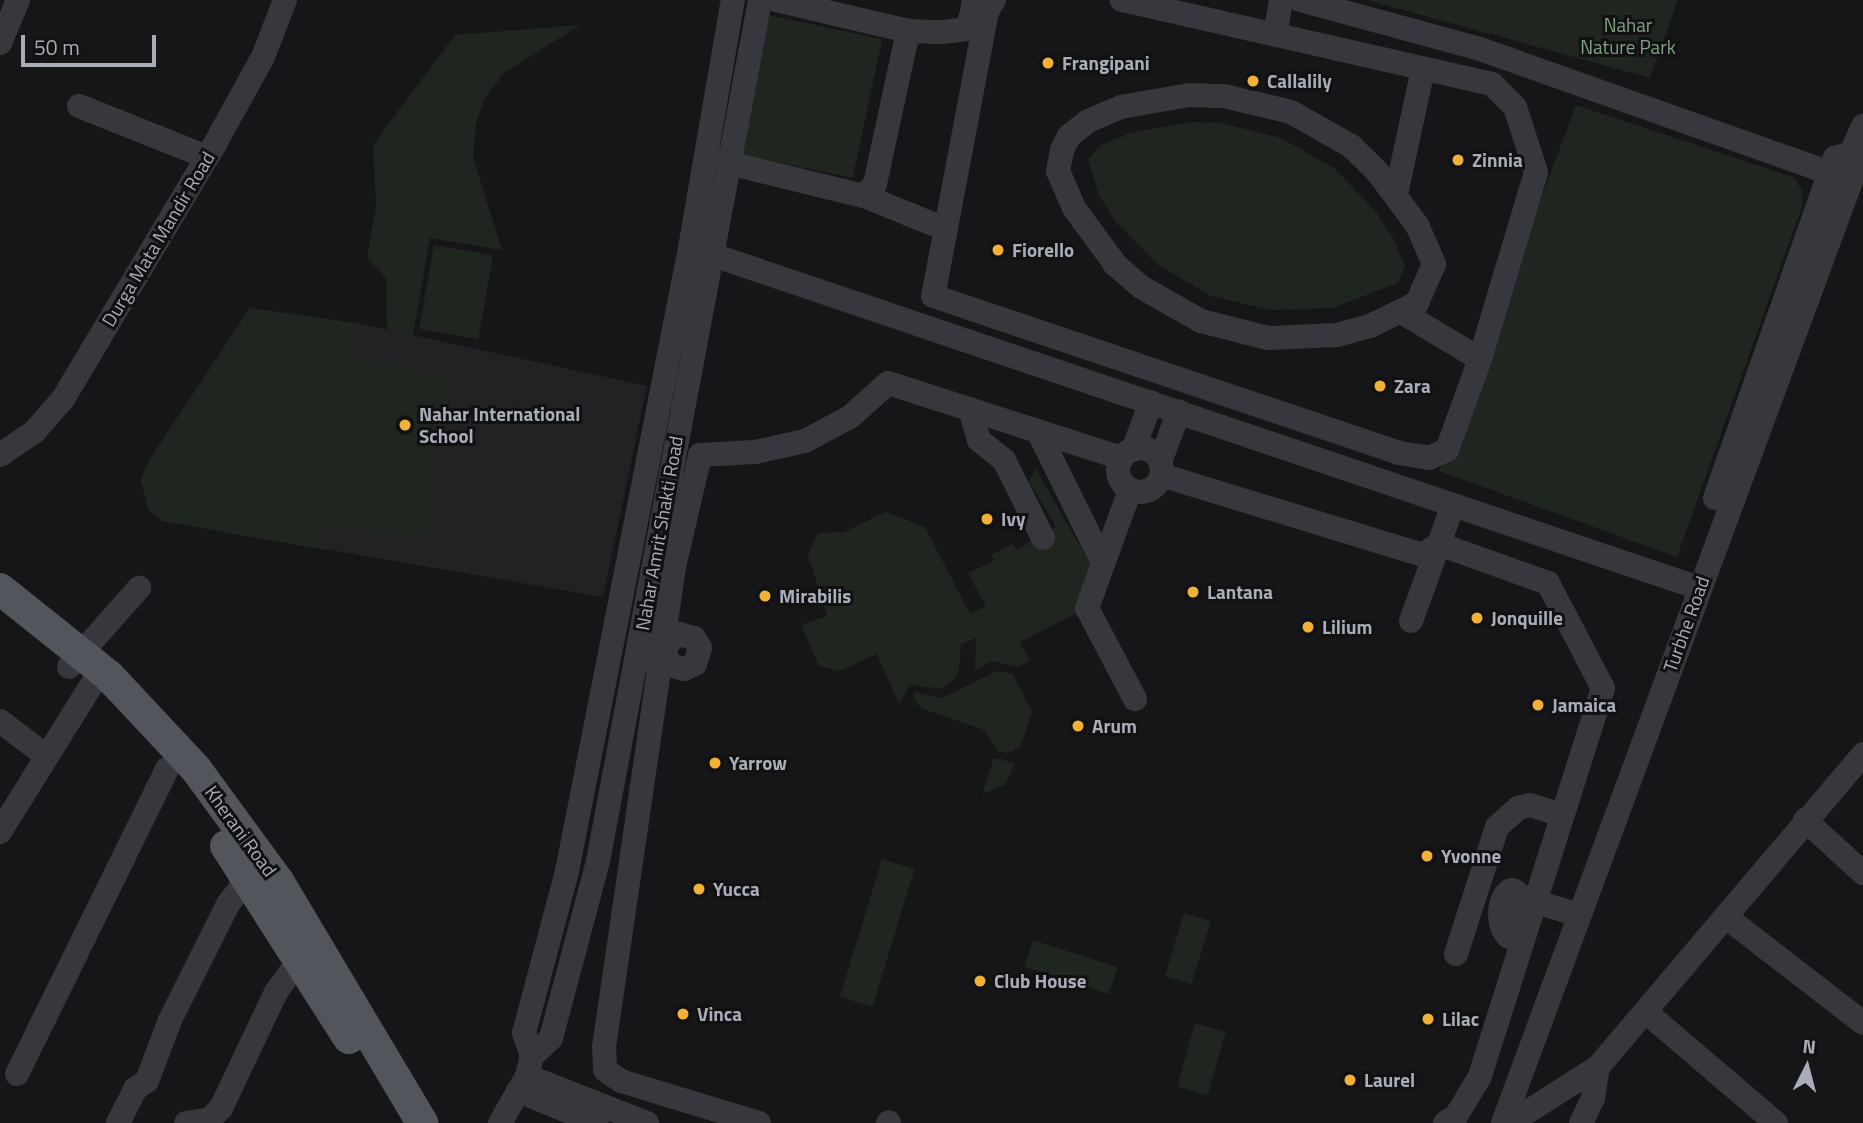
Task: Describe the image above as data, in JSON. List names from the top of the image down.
{
  "streets": {
    "main road": ["Kherani Road"],
    "street": ["Durga Mata Mandir Road", "Nahar Amrit Shakti Road"]
  },
  "parks": ["Nahar Nature Park"],
  "places": [
    "Frangipani",
    "Callalily",
    "Zinnia",
    "Fiorello",
    "Zara",
    "Nahar International School",
    "Ivy",
    "Lantana",
    "Mirabilis",
    "Jonquille",
    "Lilium",
    "Jamaica",
    "Arum",
    "Yarrow",
    "Yvonne",
    "Yucca",
    "Club House",
    "Vinca",
    "Lilac",
    "Laurel"
  ],
  "scale_bar": "50 m",
  "north": "top"
}
